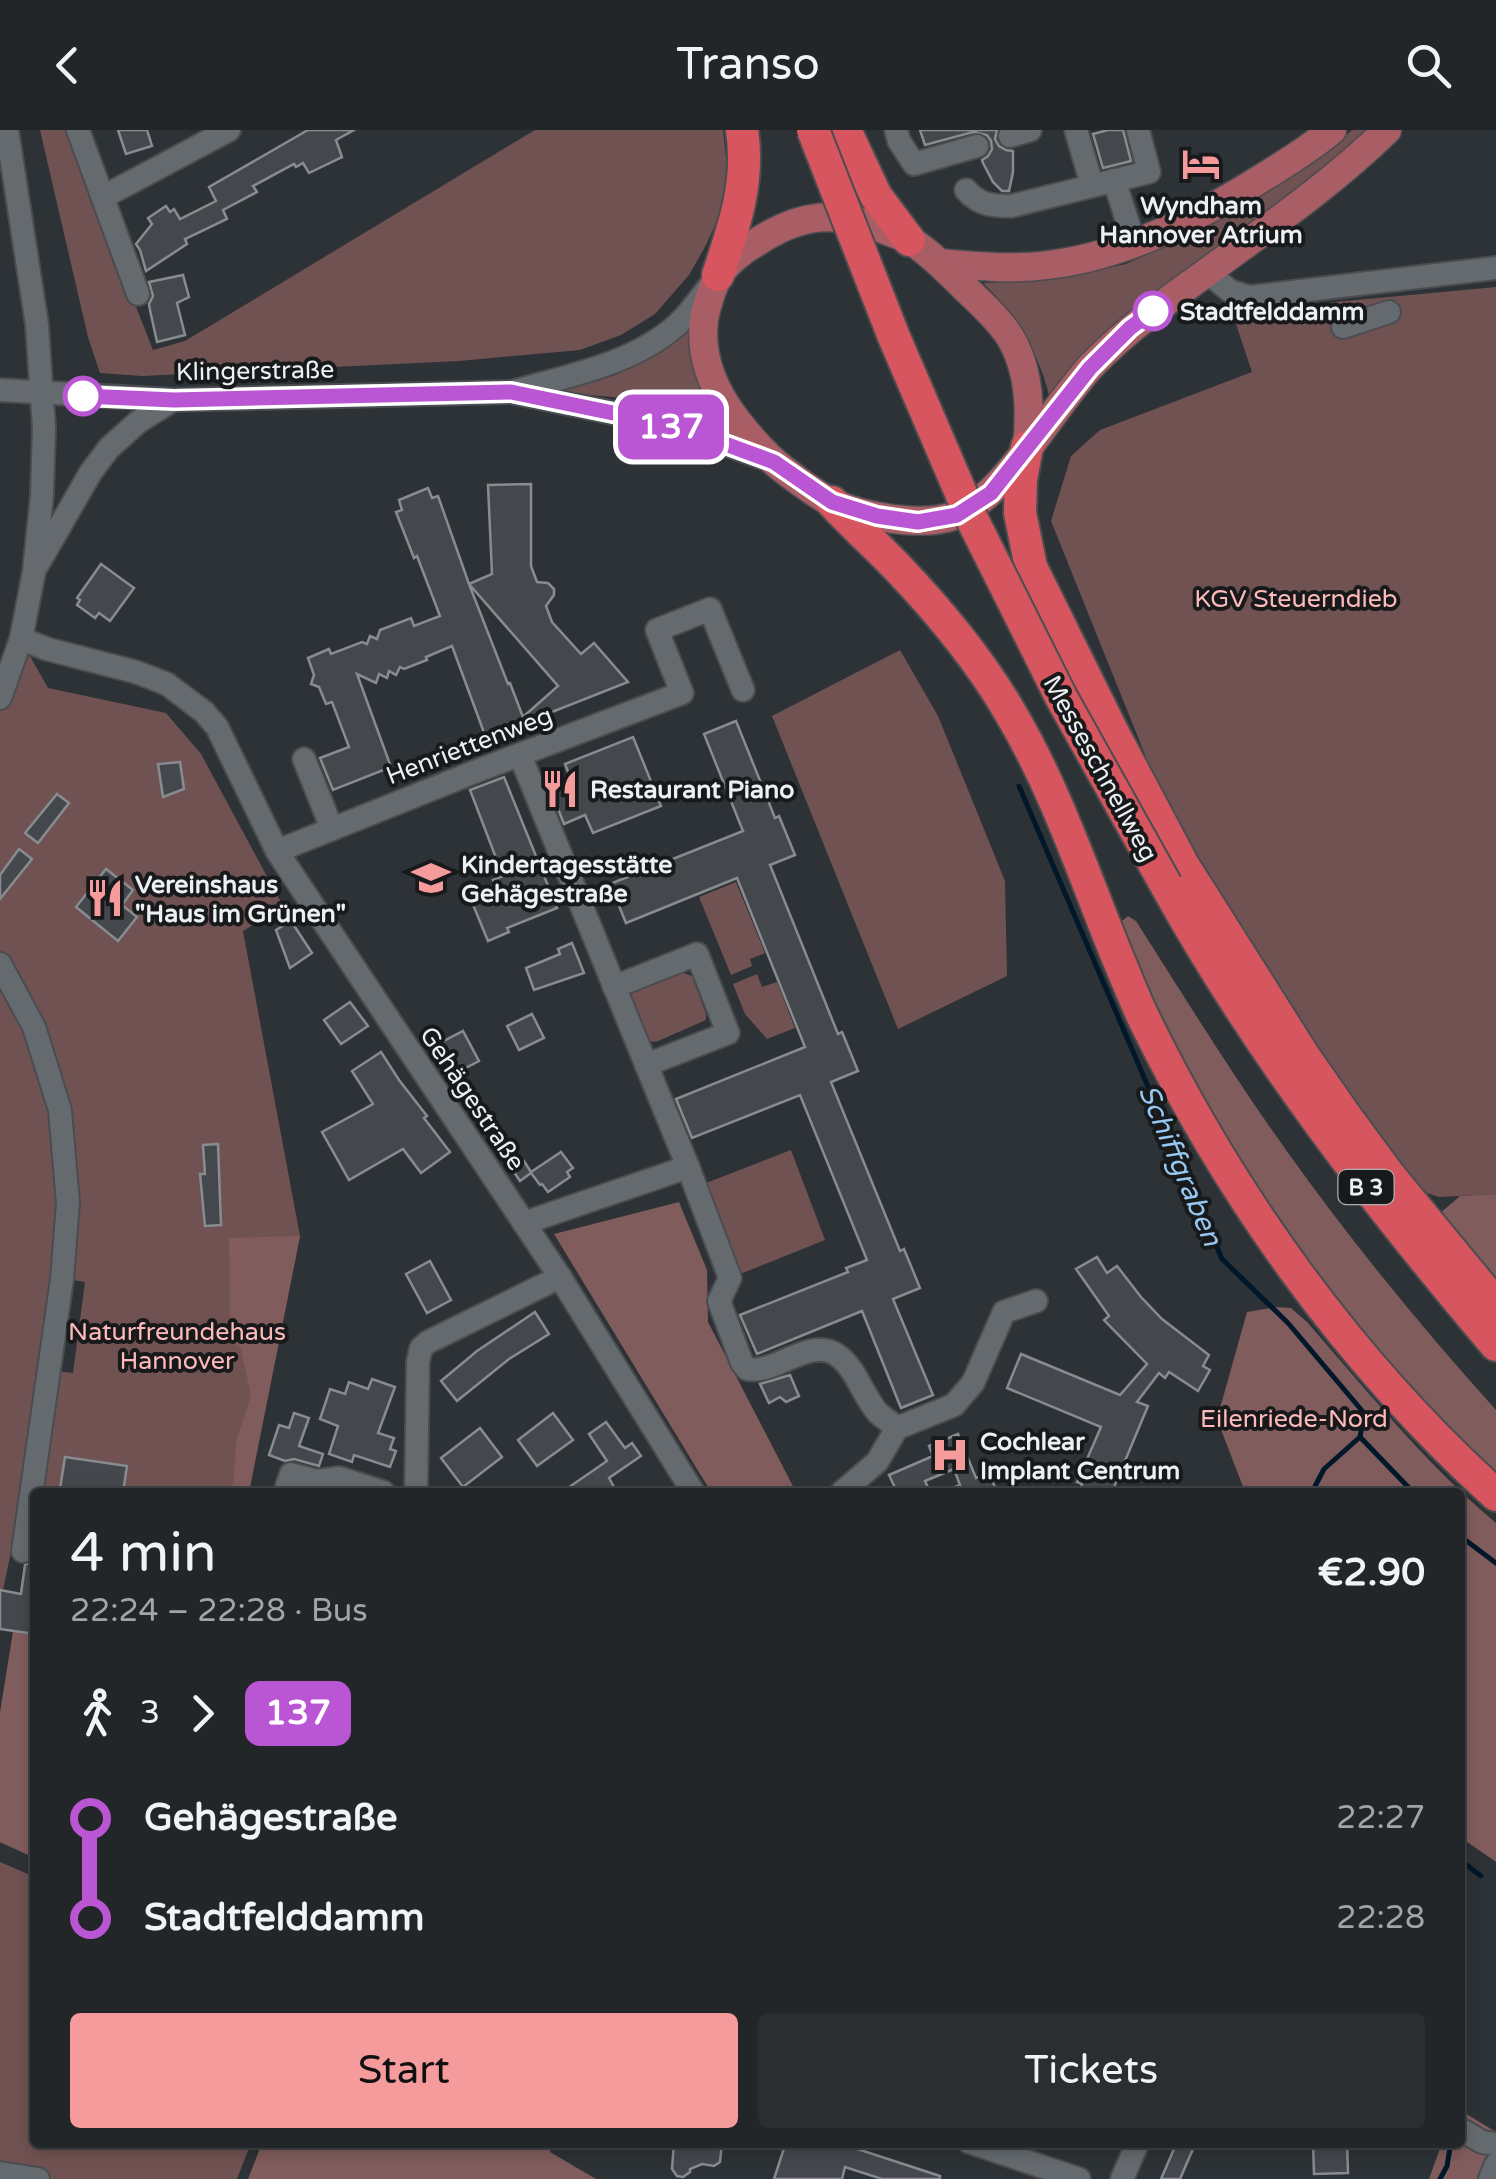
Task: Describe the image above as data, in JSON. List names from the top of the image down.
{
  "streets": {
    "highway": ["Messeschnellweg", "B 3"],
    "street": ["Klingerstraße", "Henriettenweg", "Gehägestraße"]
  },
  "crossings": [
    ["Henriettenweg", "Gehägestraße"]
  ],
  "water": ["Schiffgraben"],
  "parks": ["KGV Steuerndieb", "Naturfreundehaus Hannover", "Eilenriede-Nord"],
  "places": {
    "hotel": ["Wyndham Hannover Atrium"],
    "other": ["Stadtfelddamm"],
    "restaurant": ["Restaurant Piano", "Vereinshaus \"Haus im Grünen\""],
    "school or university": ["Kindertagesstätte Gehägestraße"],
    "hospital": ["Cochlear Implant Centrum"]
  },
  "lines": ["bus line 137"],
  "page": {
    "header": "Transo",
    "on_map": "137",
    "heading": ["4 min", "22:24 – 22:28 · Bus", "€2.90"],
    "legs": ["3", "137"],
    "list": [
      {
        "name": "Gehägestraße",
        "value": "22:27"
      },
      {
        "name": "Stadtfelddamm",
        "value": "22:28"
      }
    ],
    "buttons": ["Start", "Tickets"]
  }
}
